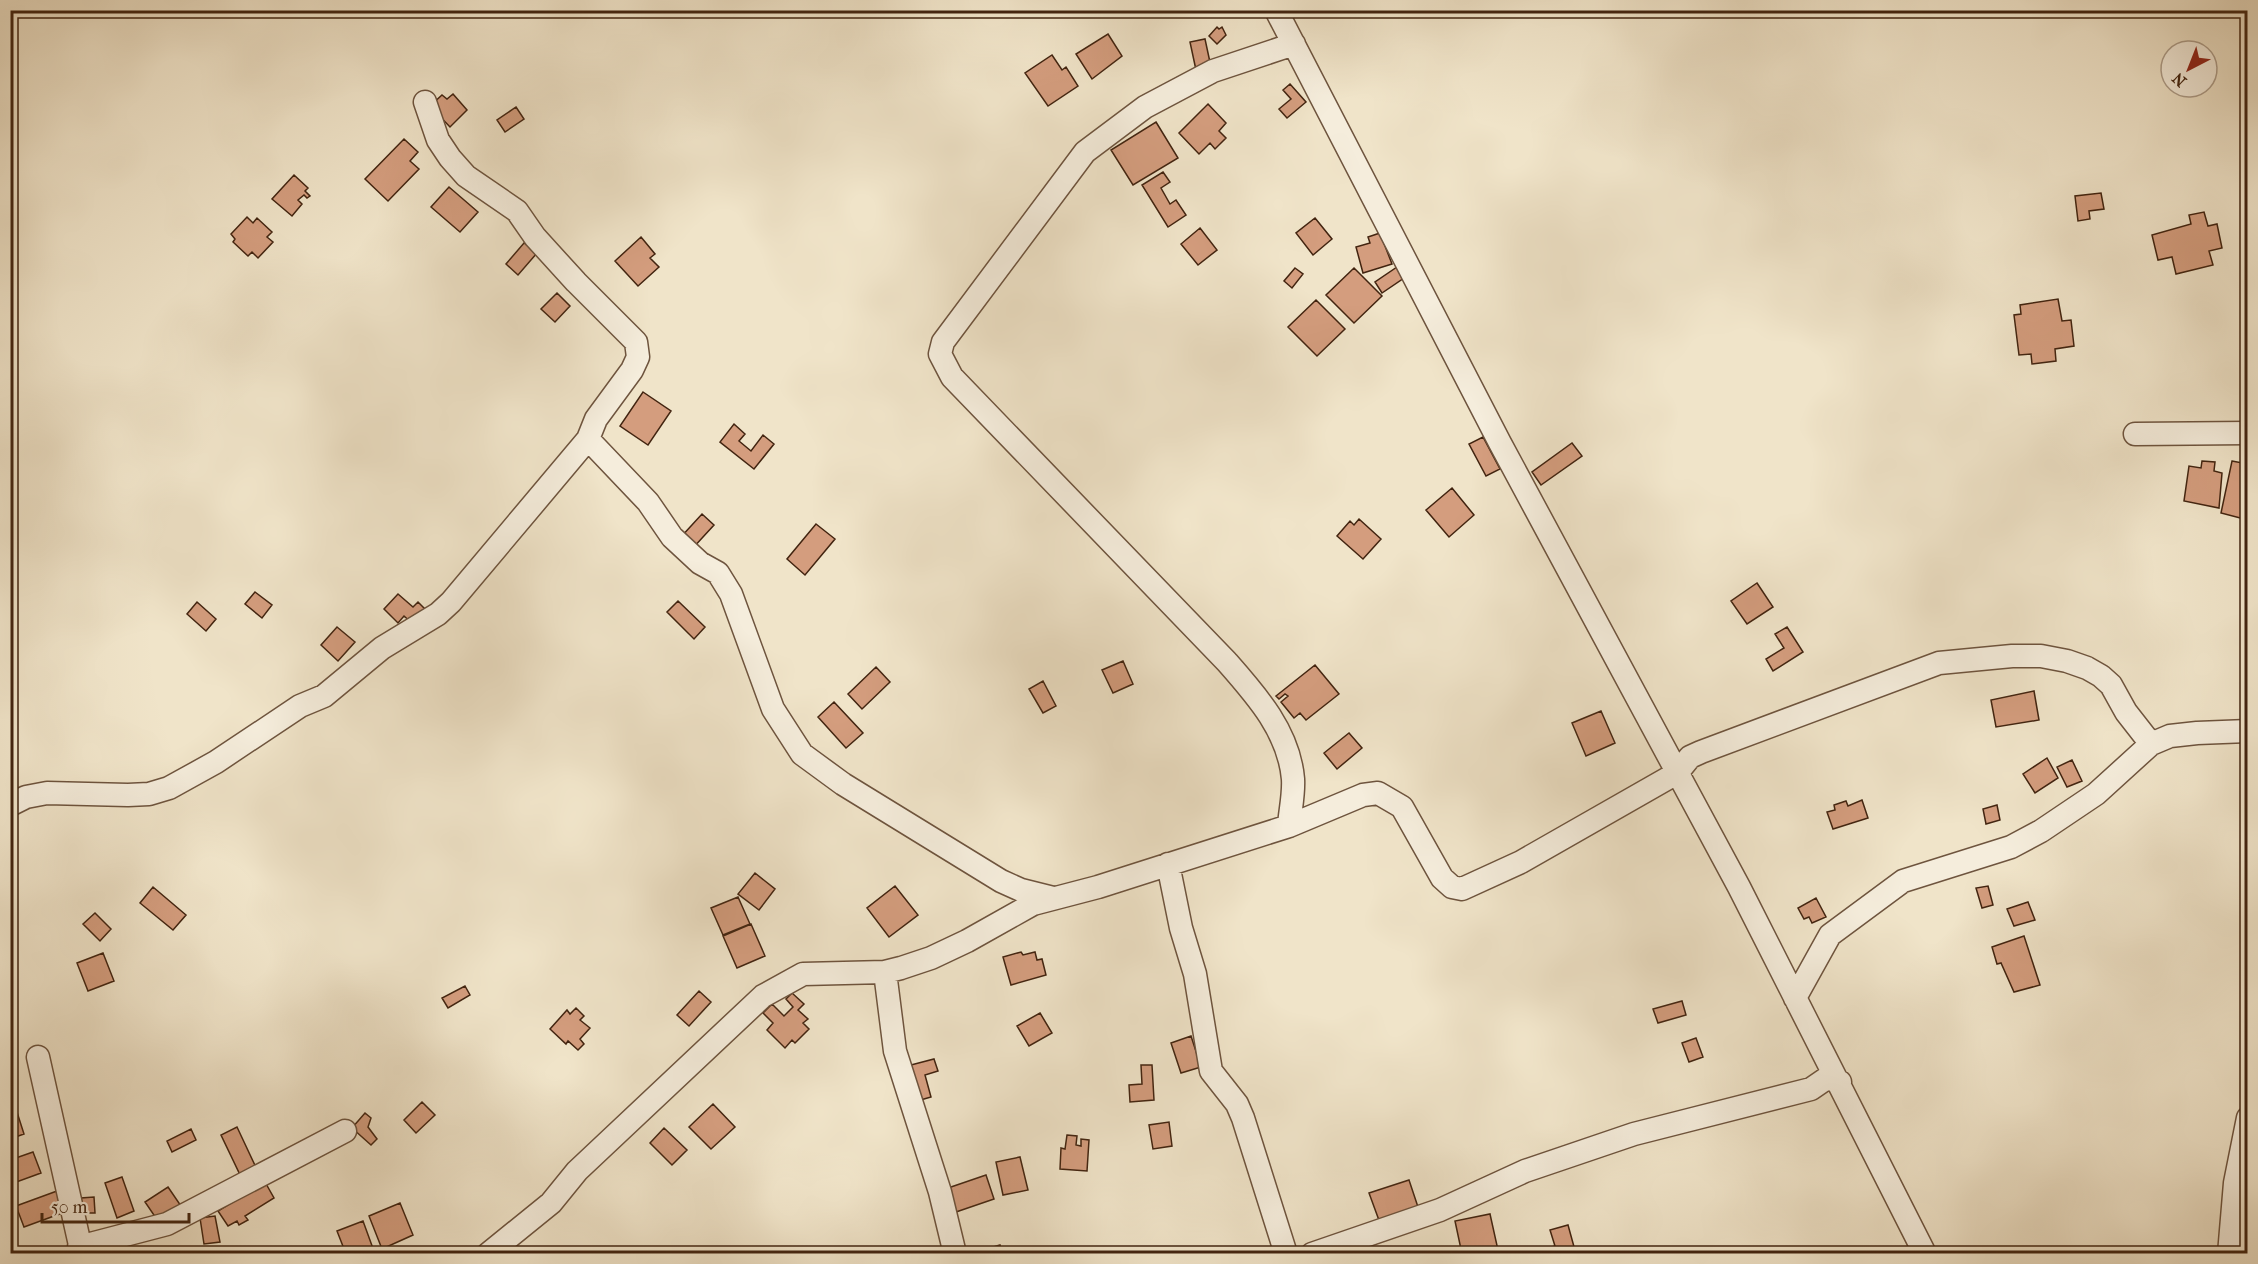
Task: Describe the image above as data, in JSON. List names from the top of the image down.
{
  "scale_bar": "50 m",
  "north": "bottom left"
}
